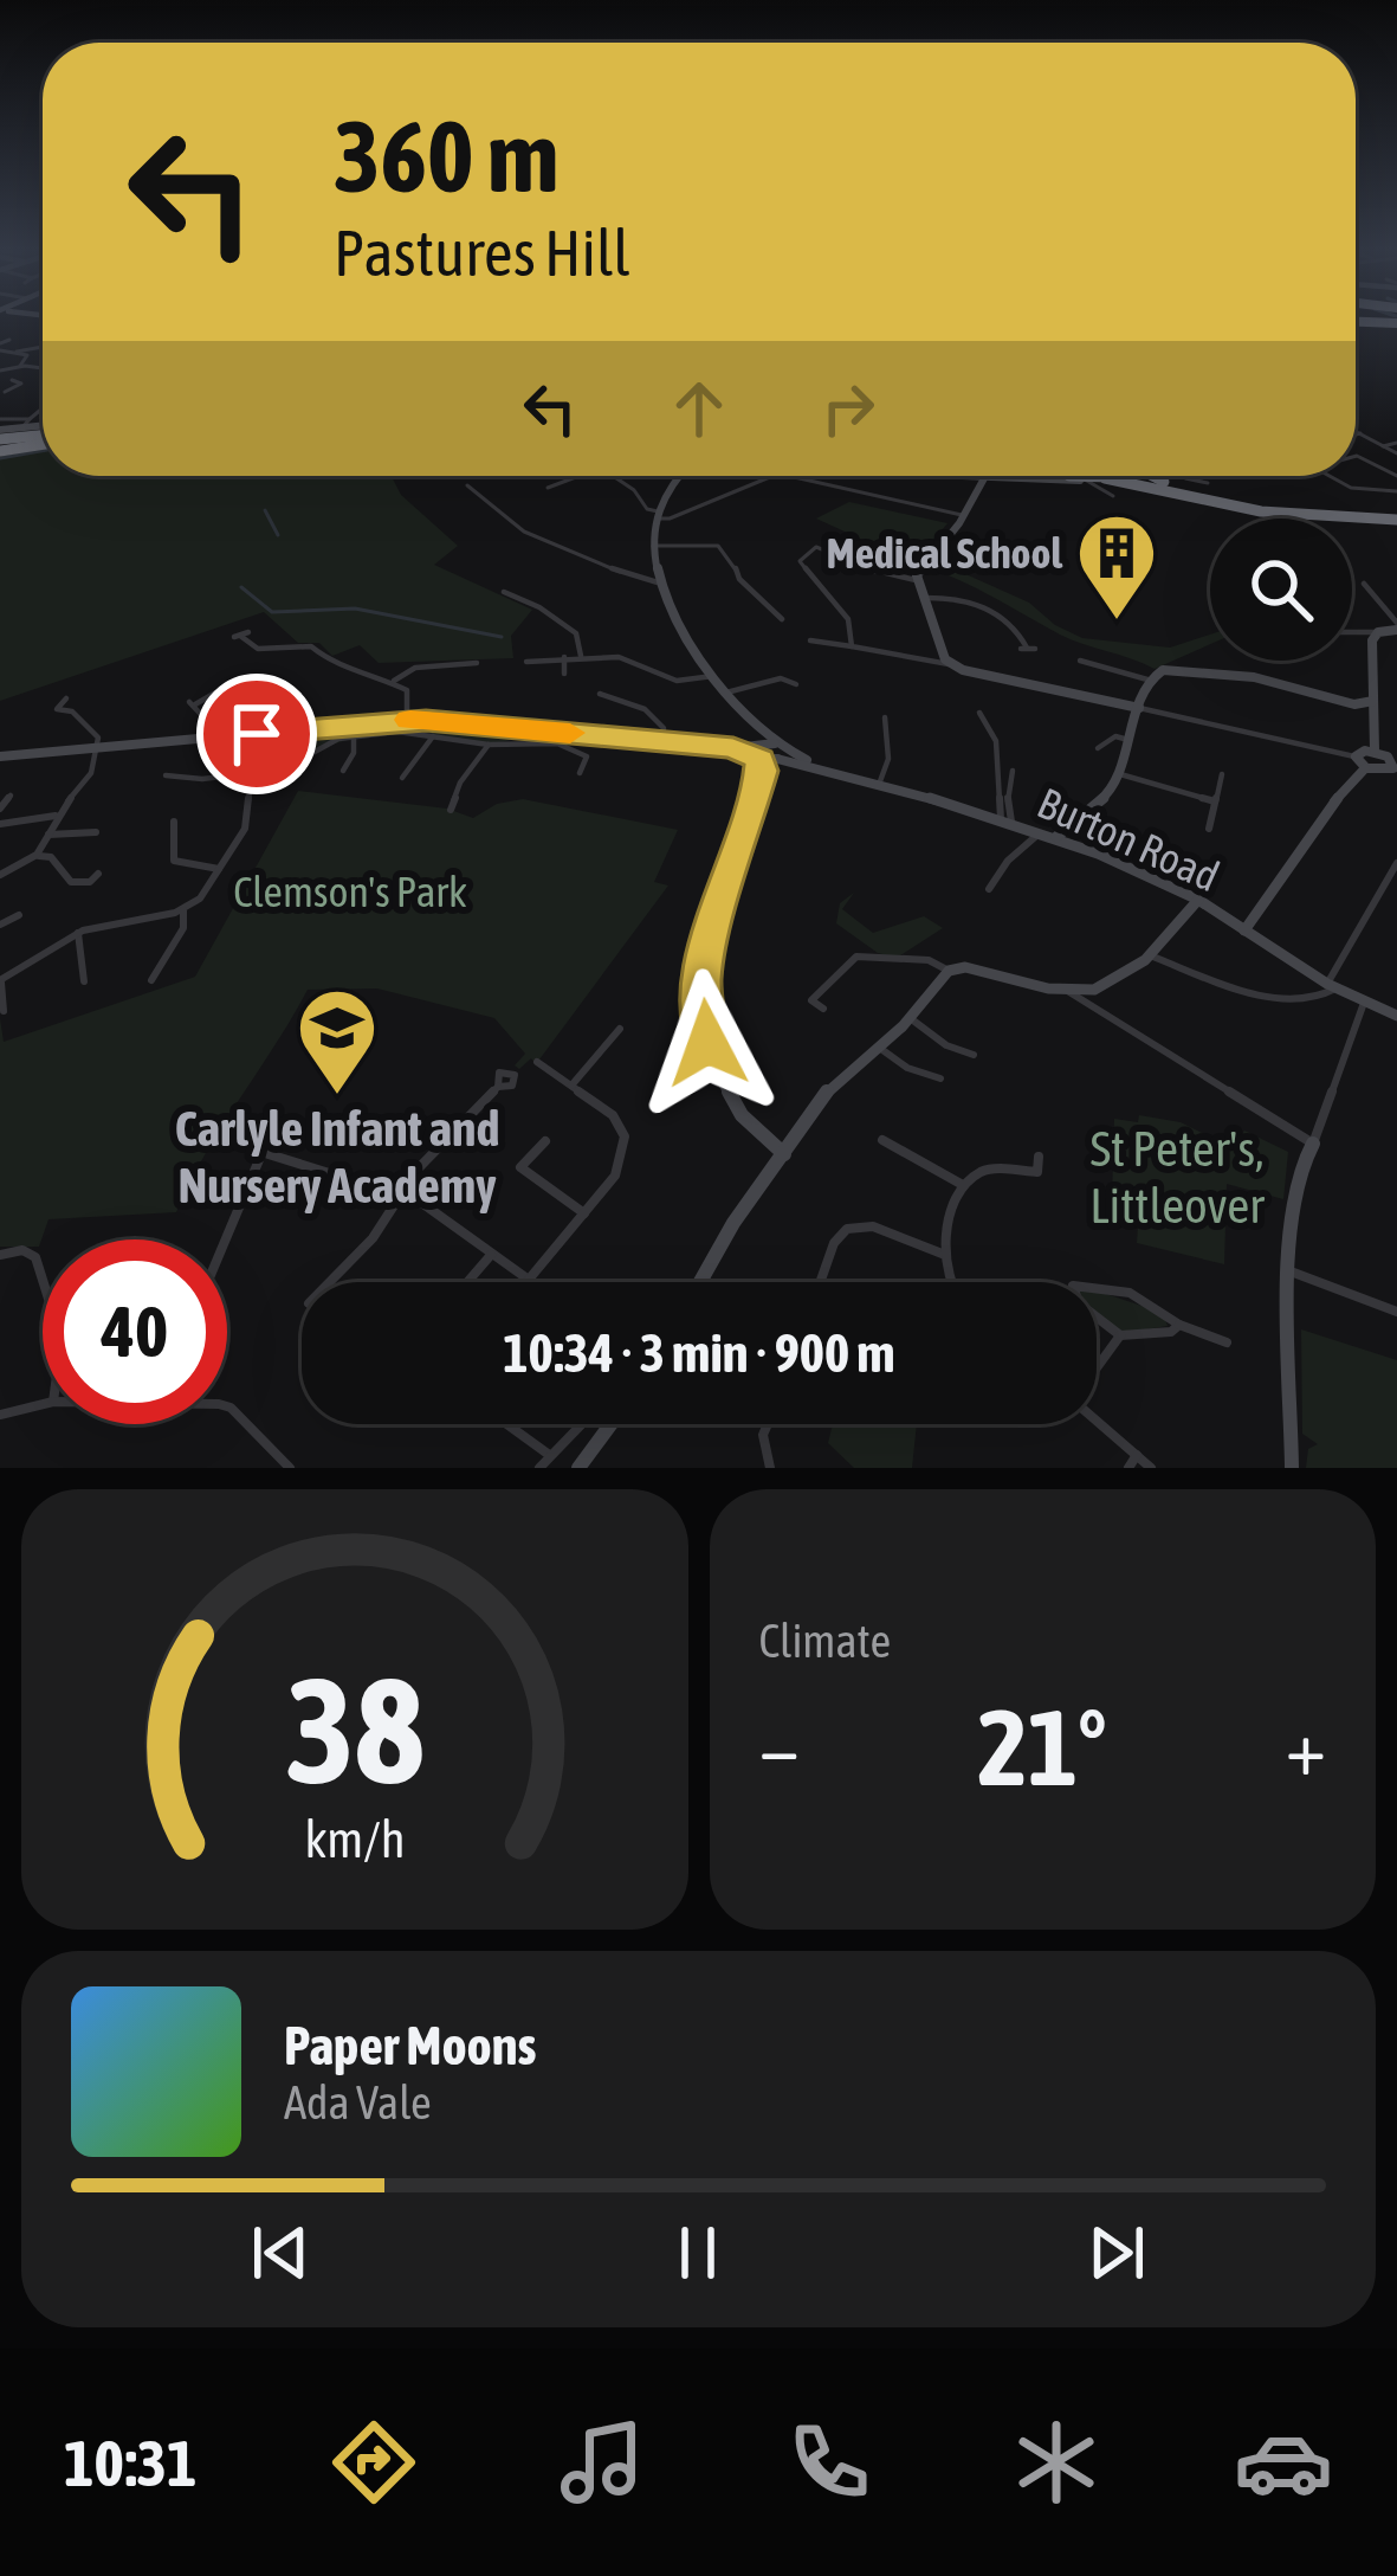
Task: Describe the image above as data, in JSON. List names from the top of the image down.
{
  "streets": {
    "street": ["Burton Road"]
  },
  "parks": ["Clemson's Park", "St Peter's, Littleover"],
  "places": {
    "building": ["Medical School"],
    "school or university": ["Carlyle Infant and Nursery Academy"]
  },
  "page": {
    "turn": ["360 m", "Pastures Hill"],
    "limit": "40",
    "trip": "10:34 · 3 min · 900 m",
    "tile": "Climate",
    "heat": ["−", "21°", "+"],
    "song": ["Paper Moons", "Ada Vale"],
    "tabs": "10:31",
    "gauge": ["38", "km/h"]
  }
}
